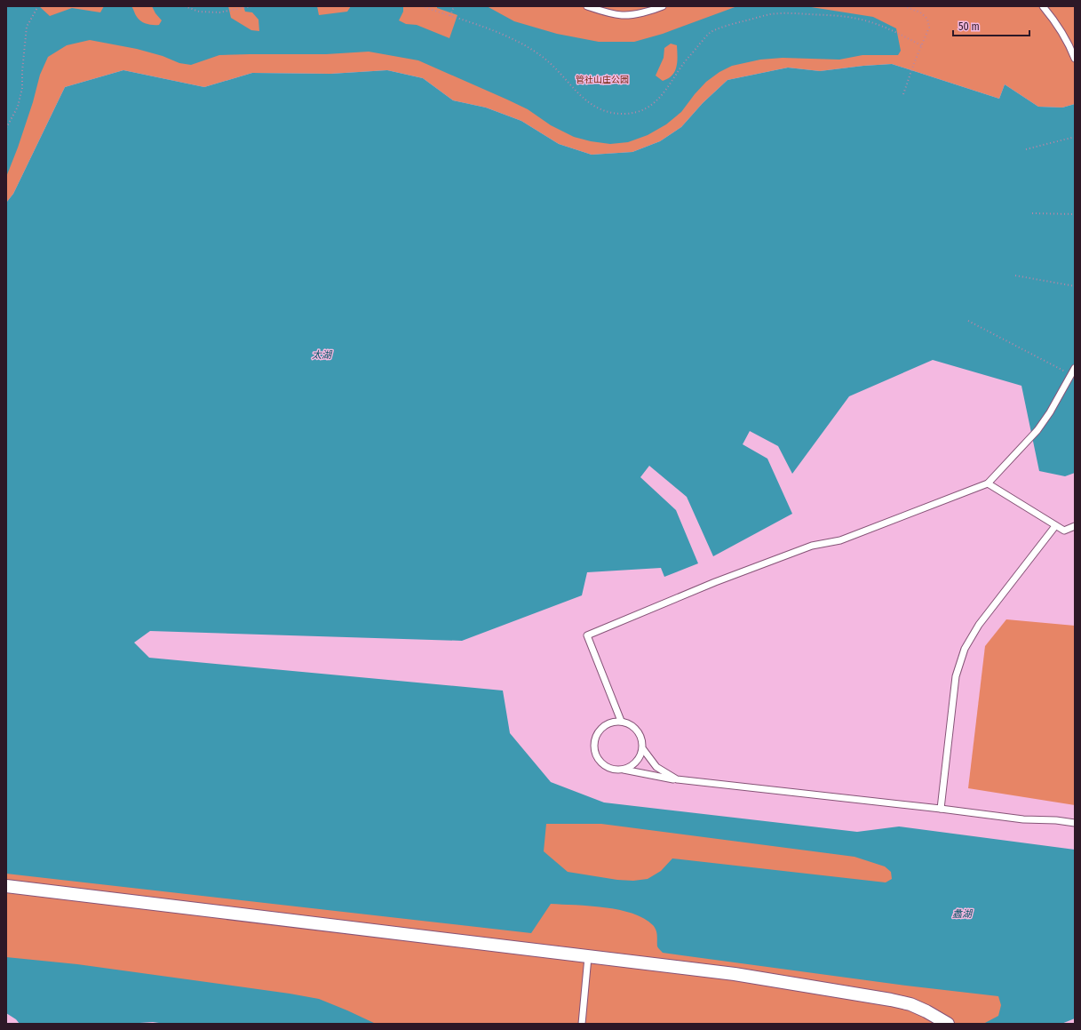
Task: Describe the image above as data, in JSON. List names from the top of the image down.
{
  "water": ["太湖", "蠡湖"],
  "parks": ["管社山庄公园"],
  "scale_bar": "50 m"
}
